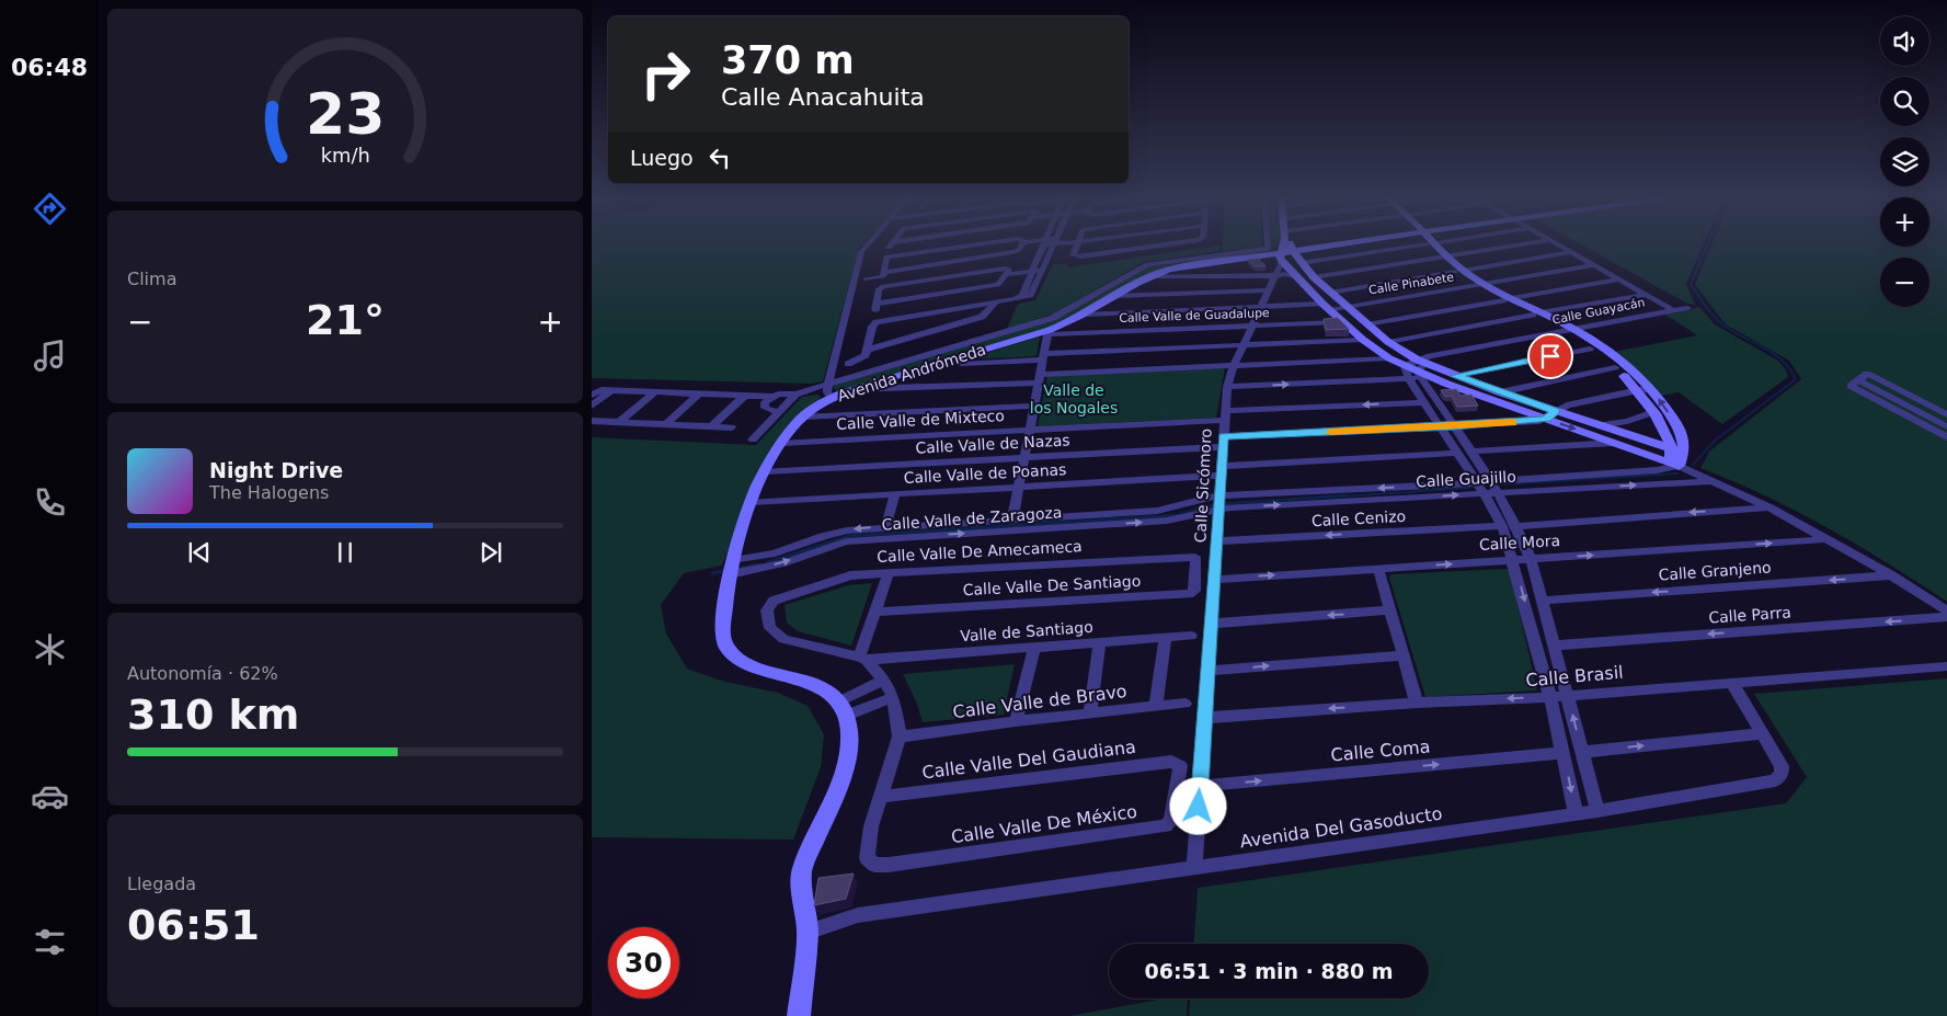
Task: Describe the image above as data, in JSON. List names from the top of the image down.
{
  "streets": {
    "street": [
      "Calle Pinabete",
      "Calle Guayacán",
      "Calle Valle de Guadalupe",
      "Avenida Andrómeda",
      "Calle Valle de Mixteco",
      "Calle Valle de Nazas",
      "Calle Valle de Poanas",
      "Calle Guajillo",
      "Calle Sicómoro",
      "Calle Valle de Zaragoza",
      "Calle Cenizo",
      "Calle Mora",
      "Calle Valle De Amecameca",
      "Calle Granjeno",
      "Calle Valle De Santiago",
      "Calle Parra",
      "Valle de Santiago",
      "Calle Brasil",
      "Calle Valle de Bravo",
      "Calle Coma",
      "Calle Valle Del Gaudiana",
      "Calle Valle De México",
      "Avenida Del Gasoducto"
    ]
  },
  "crossings": [
    ["Calle Pinabete", "Avenida Andrómeda"],
    ["Calle Pinabete", "Calle Sicómoro"],
    ["Calle Guayacán", "Calle Sicómoro"],
    ["Calle Valle de Guadalupe", "Avenida Andrómeda"],
    ["Calle Valle de Guadalupe", "Calle Sicómoro"],
    ["Avenida Andrómeda", "Calle Valle de Mixteco"],
    ["Avenida Andrómeda", "Calle Valle de Nazas"],
    ["Avenida Andrómeda", "Calle Valle de Poanas"],
    ["Avenida Andrómeda", "Calle Valle de Zaragoza"],
    ["Calle Valle de Mixteco", "Calle Sicómoro"],
    ["Calle Valle de Nazas", "Calle Sicómoro"],
    ["Calle Valle de Poanas", "Calle Sicómoro"],
    ["Calle Guajillo", "Calle Sicómoro"],
    ["Calle Guajillo", "Calle Valle de Zaragoza"],
    ["Calle Sicómoro", "Calle Valle de Zaragoza"],
    ["Calle Sicómoro", "Calle Cenizo"],
    ["Calle Sicómoro", "Calle Mora"],
    ["Calle Sicómoro", "Calle Brasil"],
    ["Calle Sicómoro", "Calle Coma"],
    ["Calle Sicómoro", "Avenida Del Gasoducto"],
    ["Calle Valle De Amecameca", "Calle Valle De Santiago"],
    ["Calle Valle De Amecameca", "Valle de Santiago"],
    ["Calle Valle Del Gaudiana", "Calle Valle De México"]
  ],
  "one_way": ["Calle Parra", "Calle Coma"],
  "parks": ["Valle de los Nogales"],
  "page": {
    "tabs": "06:48",
    "map_buttons": ["+", "−"],
    "turn": ["370 m", "Calle Anacahuita"],
    "then": "Luego",
    "tile": [
      "Clima",
      ["Autonomía · 62%", "310 km"],
      ["Llegada", "06:51"]
    ],
    "heat": ["−", "21°", "+"],
    "song": ["Night Drive", "The Halogens"],
    "limit": "30",
    "trip": "06:51 · 3 min · 880 m",
    "gauge": ["23", "km/h"]
  }
}
